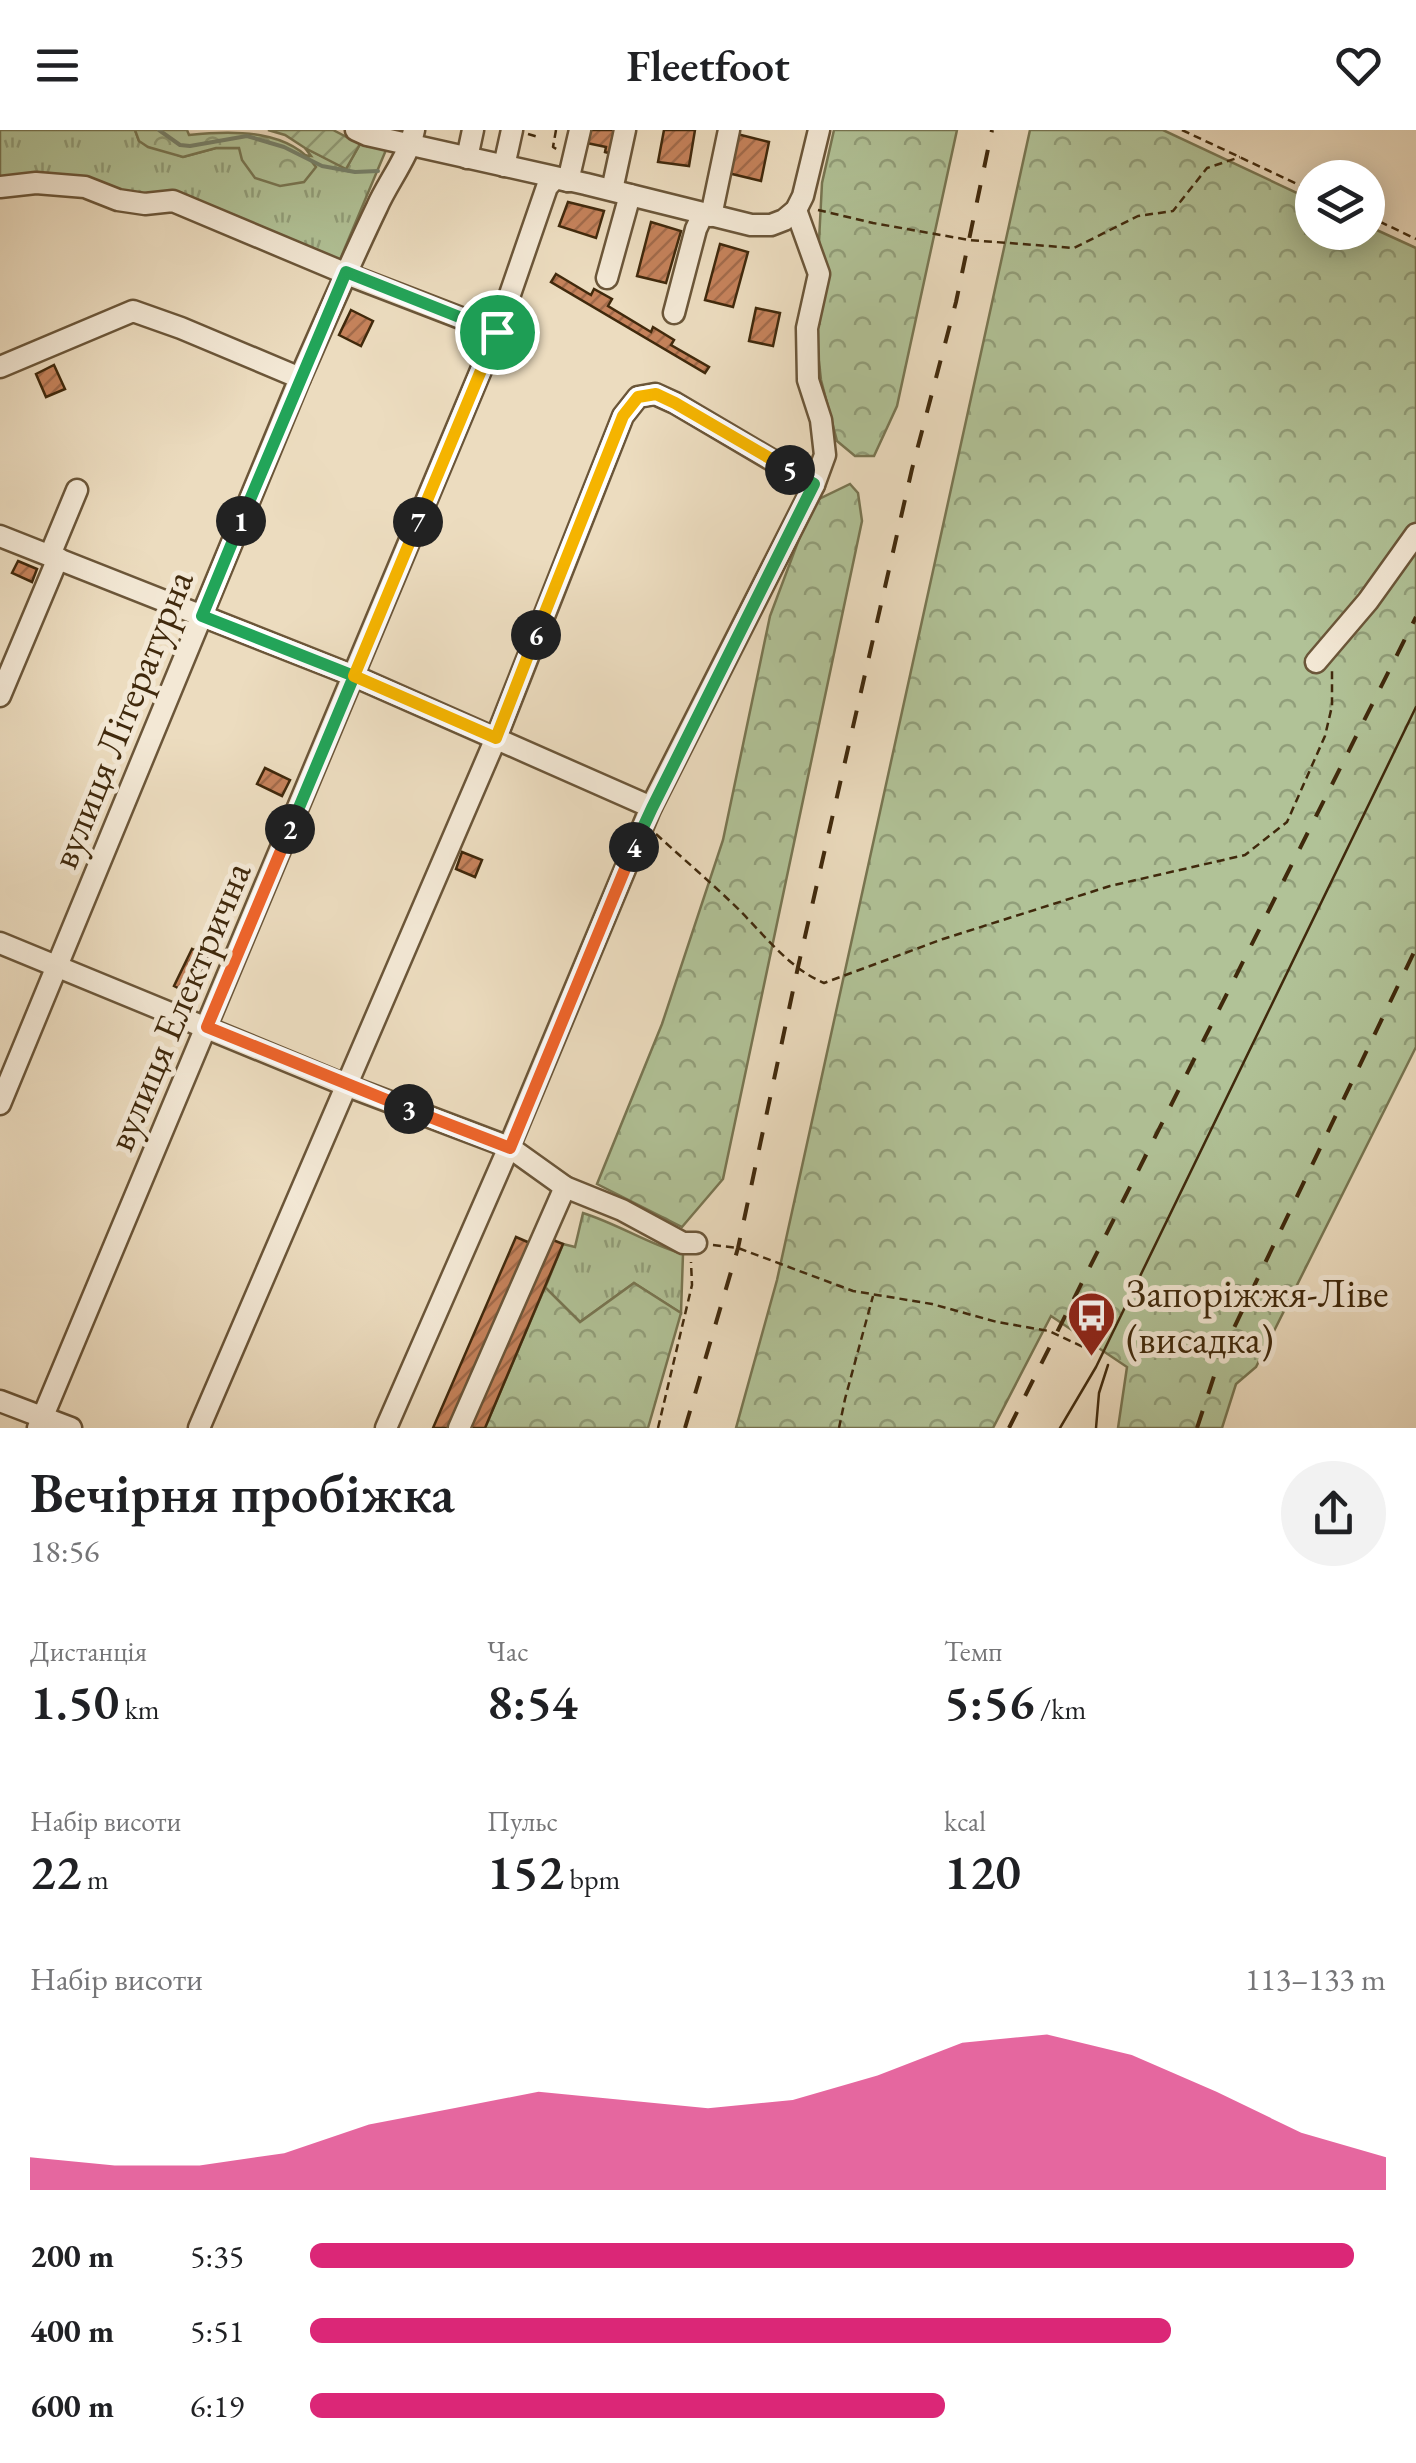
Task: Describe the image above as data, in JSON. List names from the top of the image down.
{
  "streets": {
    "street": ["вулиця Літературна", "вулиця Електрична"]
  },
  "places": {
    "bus stop": ["Запоріжжя-Ліве (висадка)"]
  },
  "page": {
    "header": "Fleetfoot",
    "pins": [
      "5",
      "1",
      "7",
      "6",
      "2",
      "4",
      "3"
    ],
    "heading": ["Вечірня пробіжка", "18:56"],
    "stats": [
      ["Дистанція", "1.50 km"],
      ["Час", "8:54"],
      ["Темп", "5:56 /km"],
      ["Набір висоти", "22 m"],
      ["Пульс", "152 bpm"],
      ["kcal", "120"]
    ],
    "chart": ["Набір висоти", "113–133 m"],
    "list": [
      {
        "name": "200 m",
        "note": "5:35"
      },
      {
        "name": "400 m",
        "note": "5:51"
      },
      {
        "name": "600 m",
        "note": "6:19"
      }
    ]
  }
}
